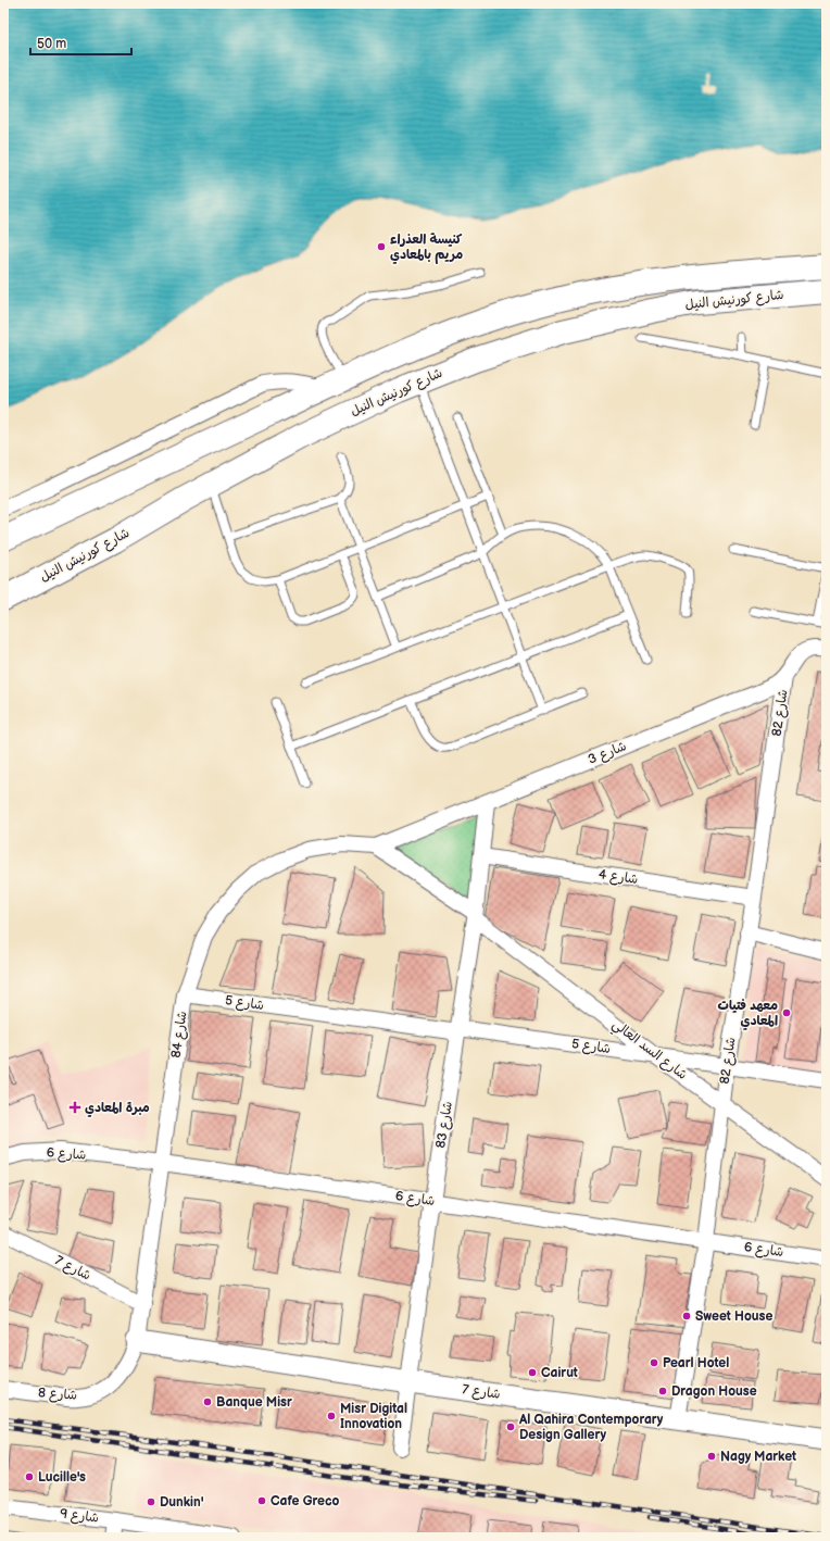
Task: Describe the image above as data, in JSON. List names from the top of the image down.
{
  "streets": {
    "highway": ["شارع كورنيش النيل"],
    "street": [
      "شارع 82",
      "شارع 3",
      "شارع 4",
      "شارع 5",
      "شارع 84",
      "شارع السد العالي",
      "شارع 83",
      "شارع 6",
      "شارع 7",
      "شارع 8",
      "شارع 9"
    ]
  },
  "crossings": [
    ["شارع 82", "شارع 3"],
    ["شارع 82", "شارع 4"],
    ["شارع 82", "شارع 5"],
    ["شارع 82", "شارع السد العالي"],
    ["شارع 82", "شارع 6"],
    ["شارع 82", "شارع 7"],
    ["شارع 3", "شارع 84"],
    ["شارع 3", "شارع السد العالي"],
    ["شارع 3", "شارع 83"],
    ["شارع 4", "شارع 83"],
    ["شارع 5", "شارع 84"],
    ["شارع 5", "شارع السد العالي"],
    ["شارع 5", "شارع 83"],
    ["شارع 84", "شارع السد العالي"],
    ["شارع 84", "شارع 6"],
    ["شارع 84", "شارع 7"],
    ["شارع 84", "شارع 8"],
    ["شارع السد العالي", "شارع 83"],
    ["شارع 83", "شارع 6"],
    ["شارع 83", "شارع 7"],
    ["شارع 7", "شارع 8"]
  ],
  "places": {
    "other": [
      "كنيسة العذراء مريم بالمعادي",
      "معهد فتيات المعادي",
      "Sweet House",
      "Pearl Hotel",
      "Cairut",
      "Dragon House",
      "Banque Misr",
      "Misr Digital Innovation",
      "Al Qahira Contemporary Design Gallery",
      "Nagy Market",
      "Lucille's",
      "Cafe Greco",
      "Dunkin'"
    ],
    "health": ["مبرة المعادي"]
  },
  "scale_bar": "50 m"
}
